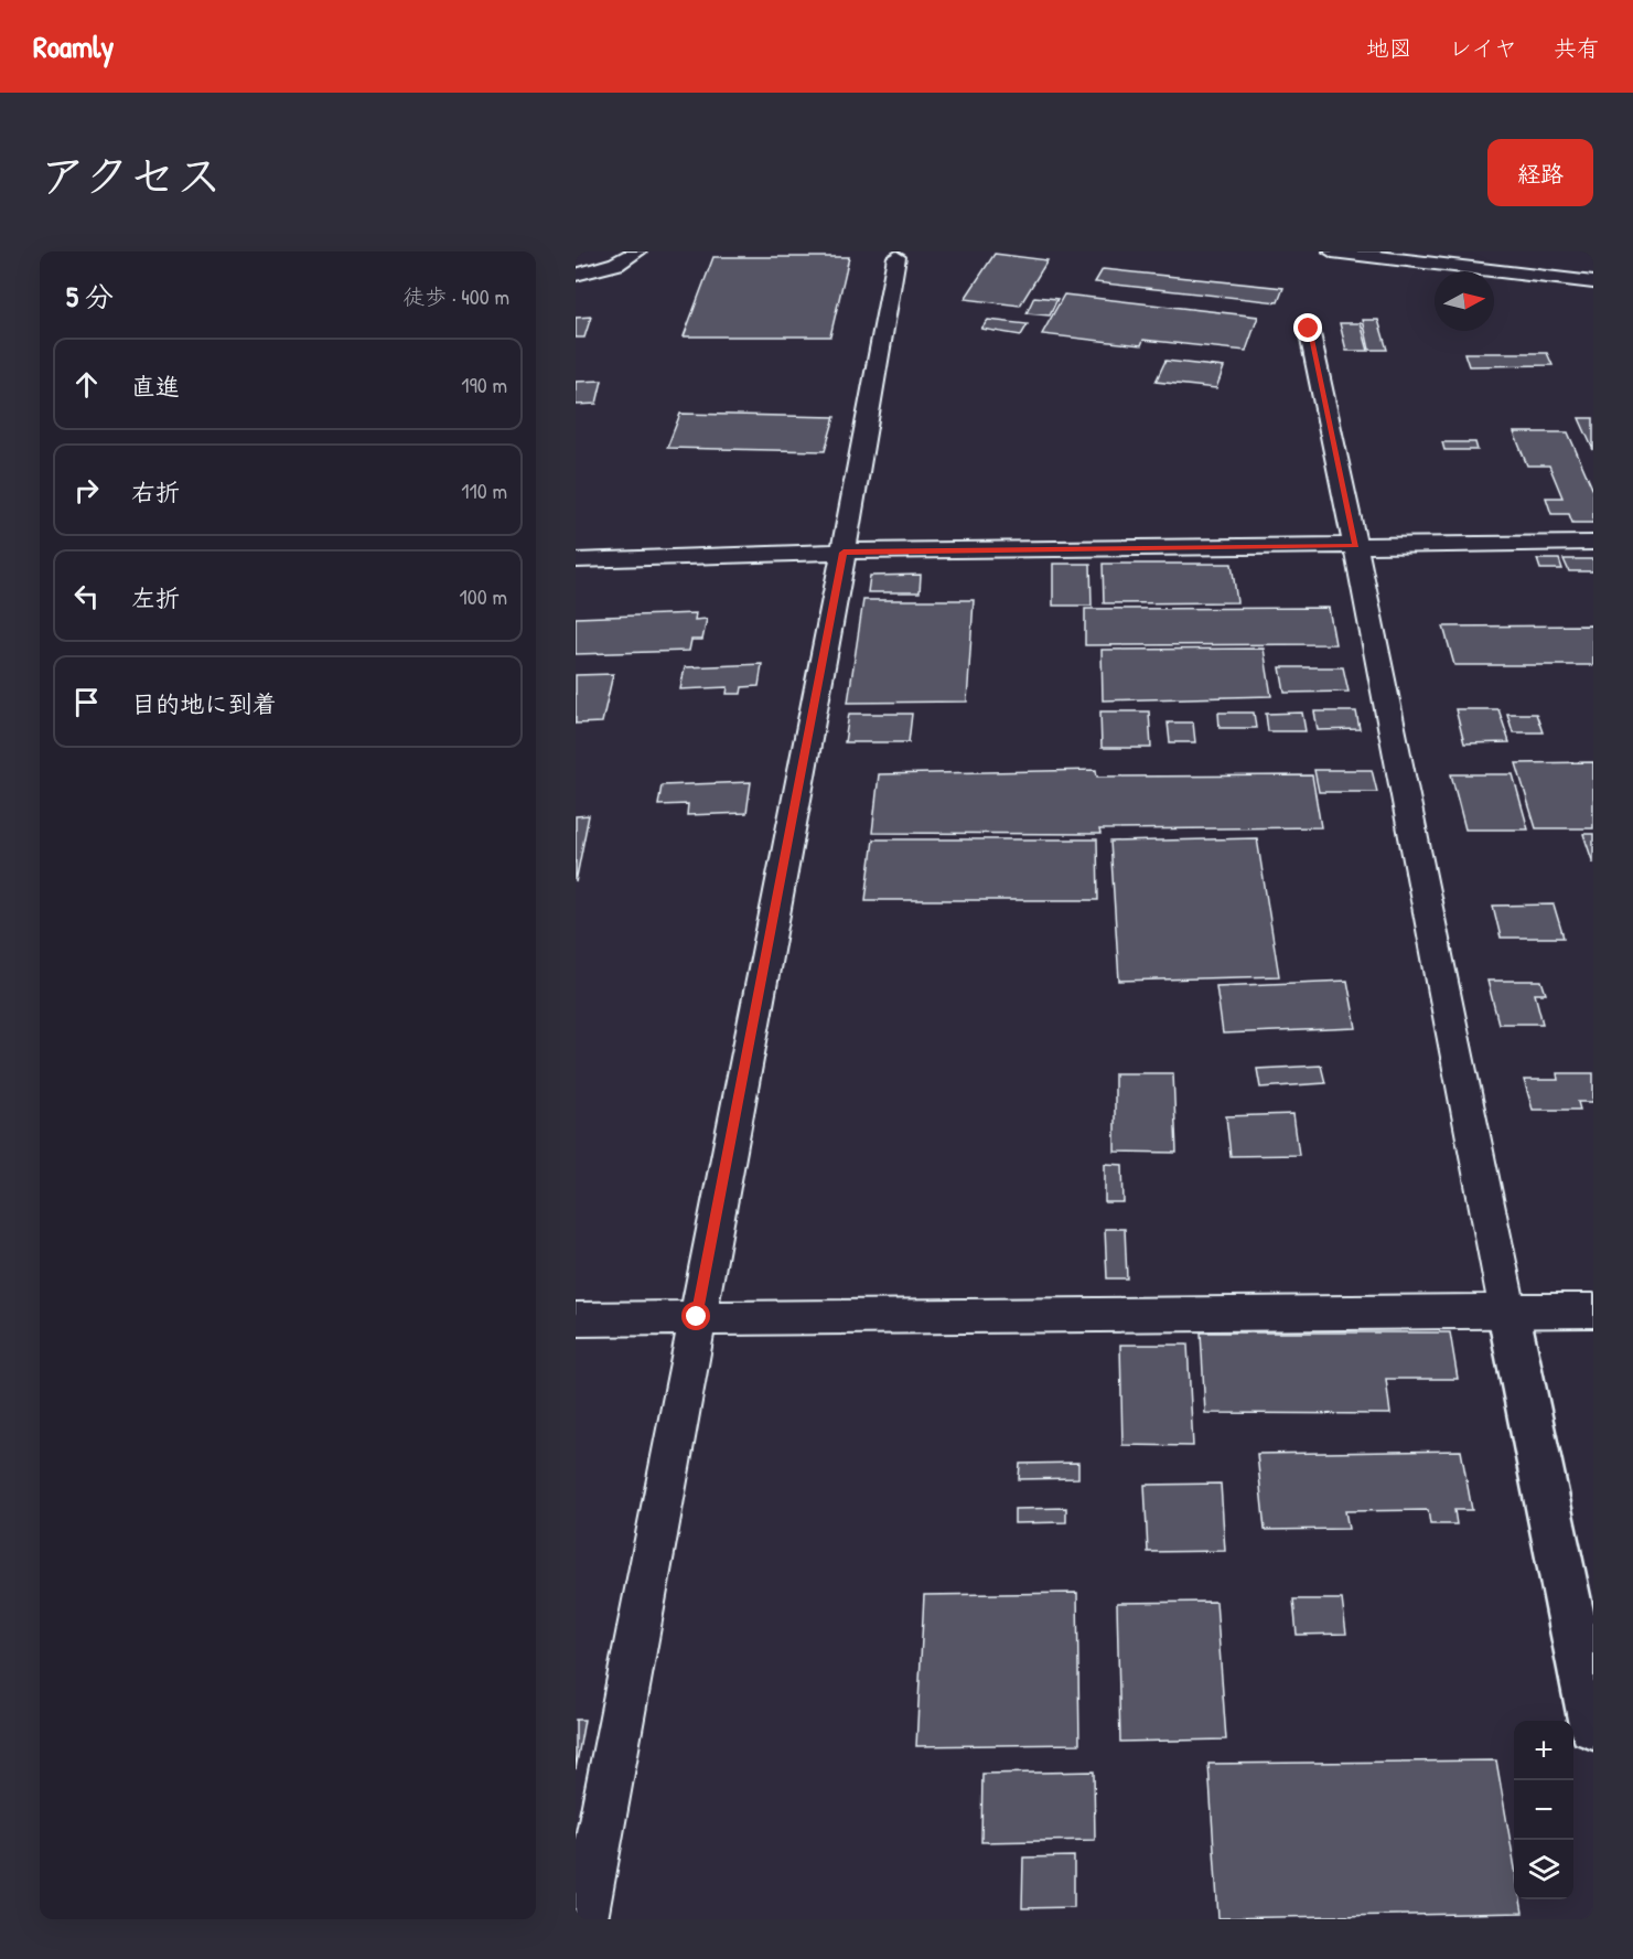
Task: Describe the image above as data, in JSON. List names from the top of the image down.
{
  "north": "right",
  "page": {
    "header": "Roamly",
    "nav": ["地図", "レイヤ", "共有"],
    "title": "アクセス",
    "buttons": "経路",
    "heading": ["5 分", "徒歩 · 400 m"],
    "list": [
      ["直進", "190 m"],
      ["右折", "110 m"],
      ["左折", "100 m"],
      "目的地に到着"
    ],
    "map_buttons": ["+", "−"]
  }
}
